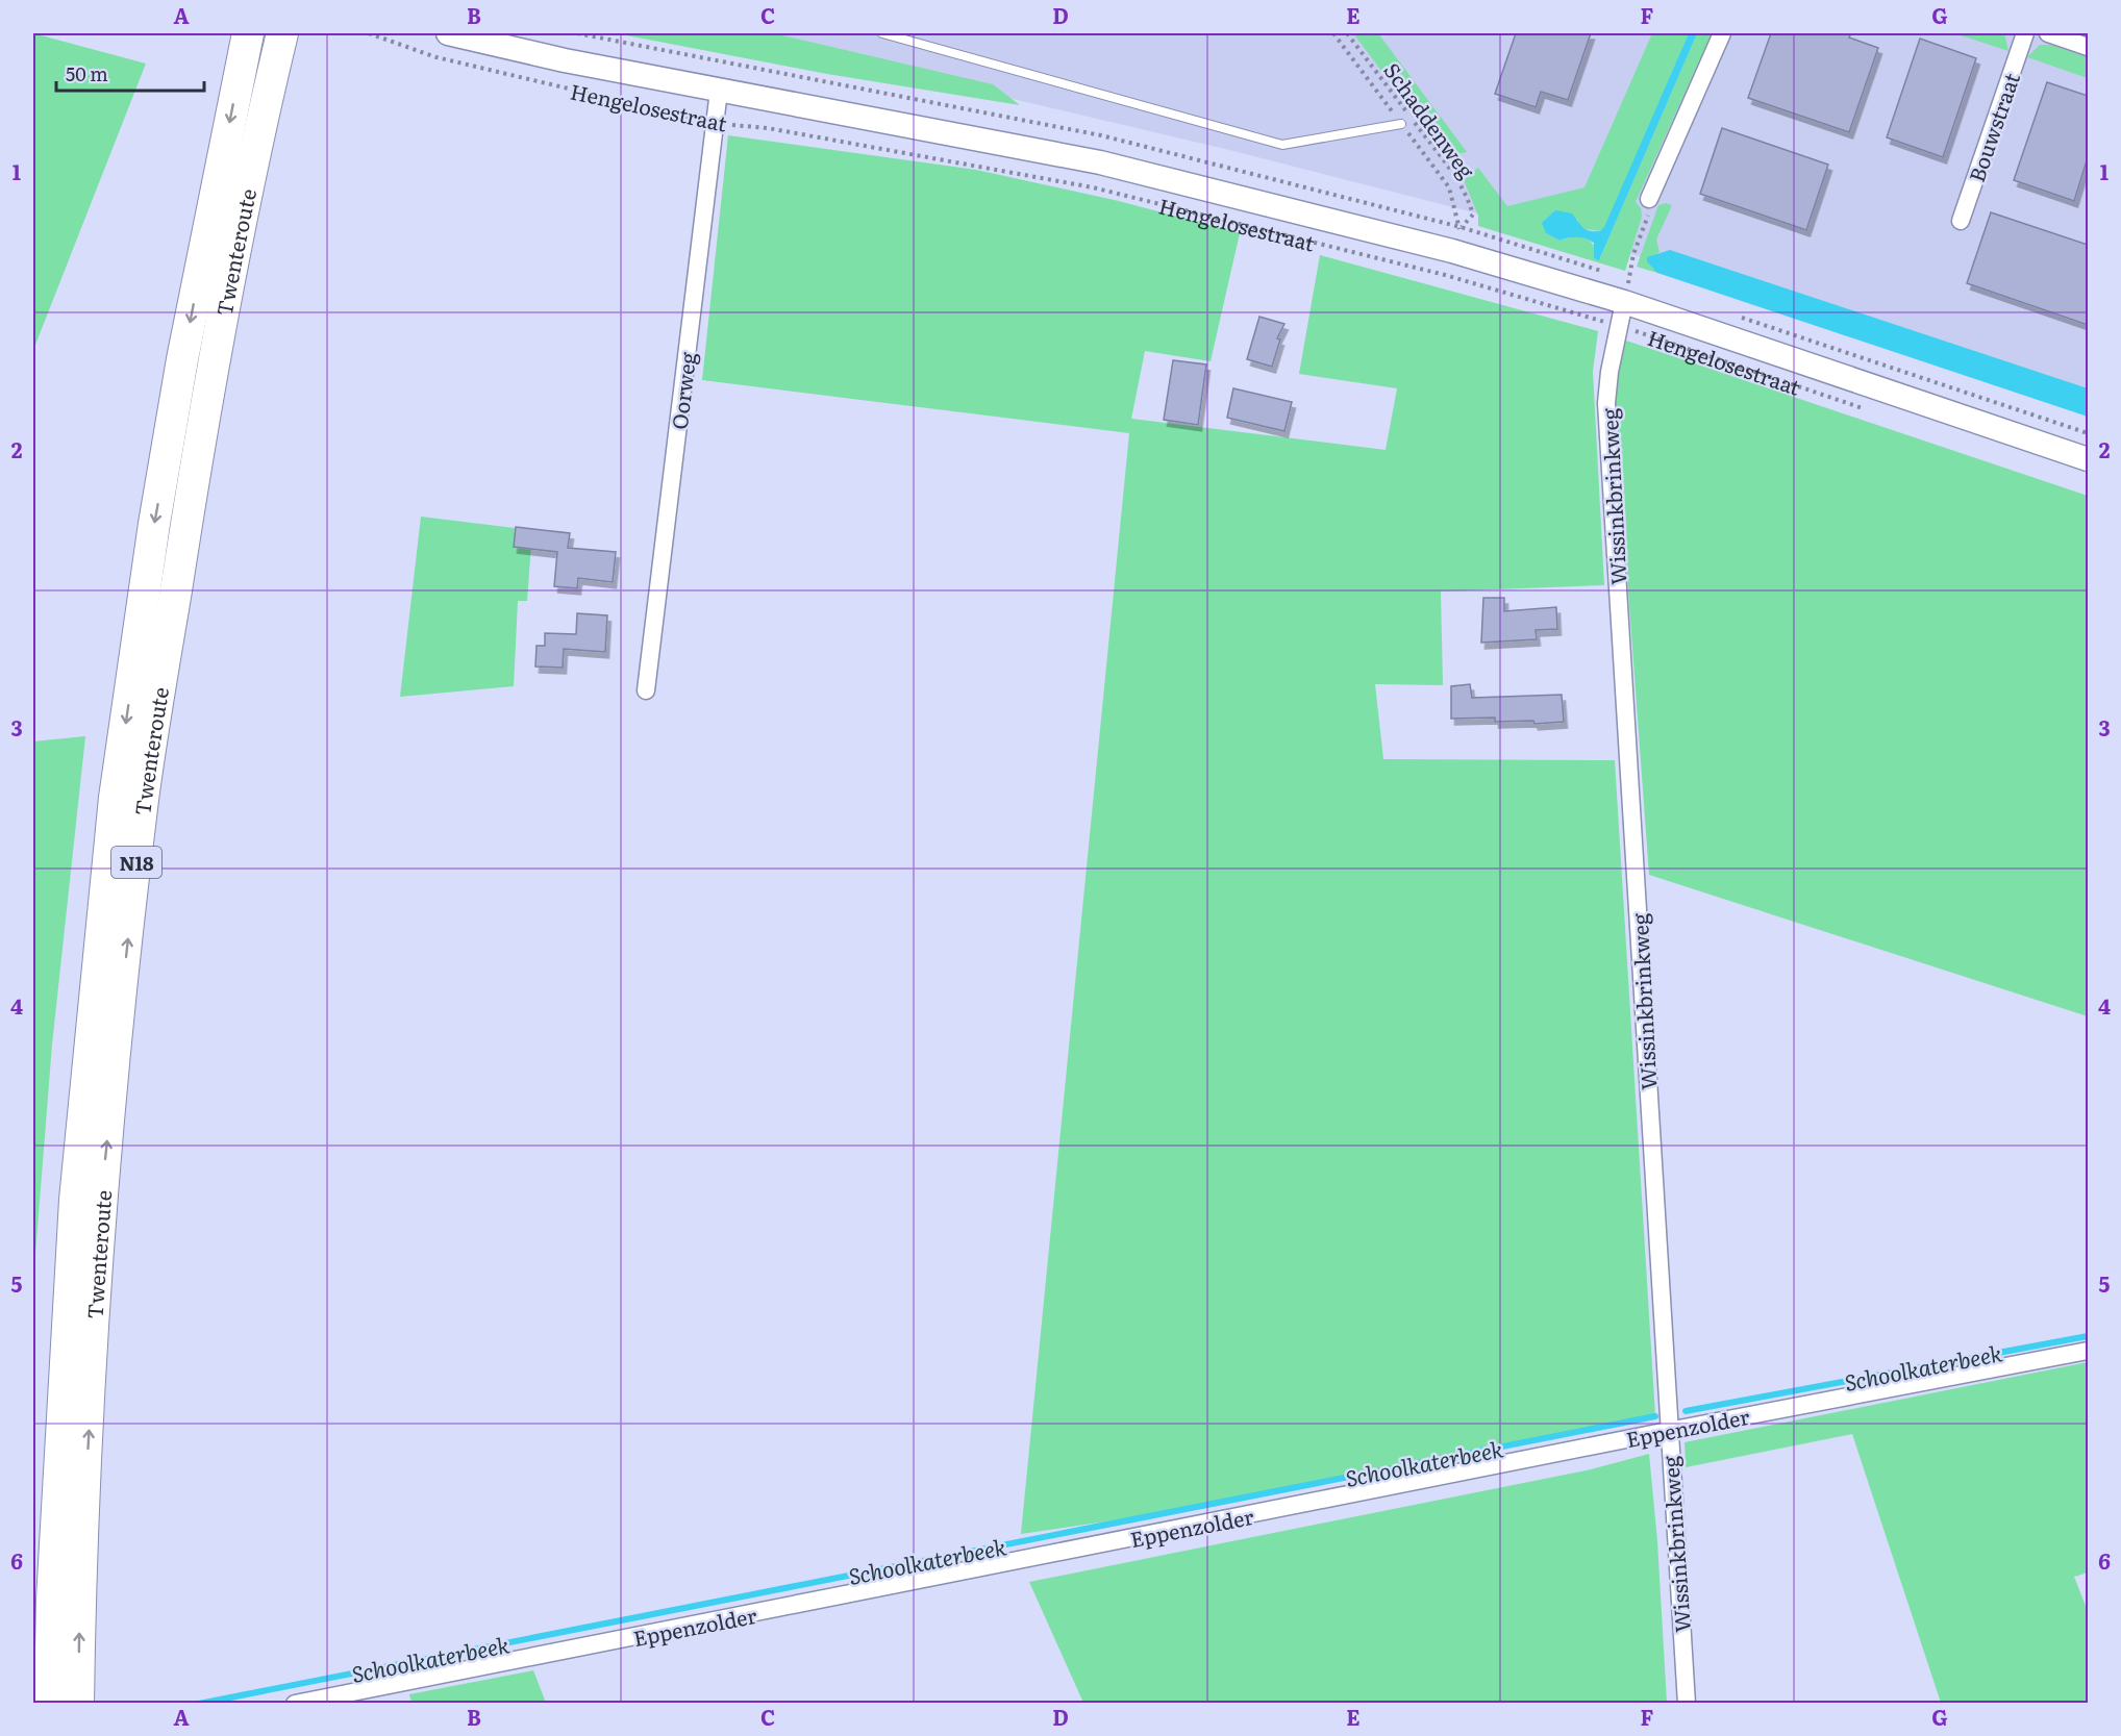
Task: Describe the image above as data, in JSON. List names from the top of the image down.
{
  "streets": {
    "highway": ["Twenteroute", "N18"],
    "main road": ["Hengelosestraat"],
    "street": [
      "Bouwstraat",
      "Oorweg",
      "Wissinkbrinkweg",
      "Eppenzolder"
    ],
    "path": ["Schaddenweg"]
  },
  "crossings": [
    ["Hengelosestraat", "Oorweg"],
    ["Hengelosestraat", "Wissinkbrinkweg"],
    ["Wissinkbrinkweg", "Eppenzolder"]
  ],
  "water": ["Schoolkaterbeek"],
  "scale_bar": "50 m",
  "grid": {
    "columns": [
      "A",
      "B",
      "C",
      "D",
      "E",
      "F",
      "G"
    ],
    "rows": [
      "1",
      "2",
      "3",
      "4",
      "5",
      "6"
    ]
  }
}
